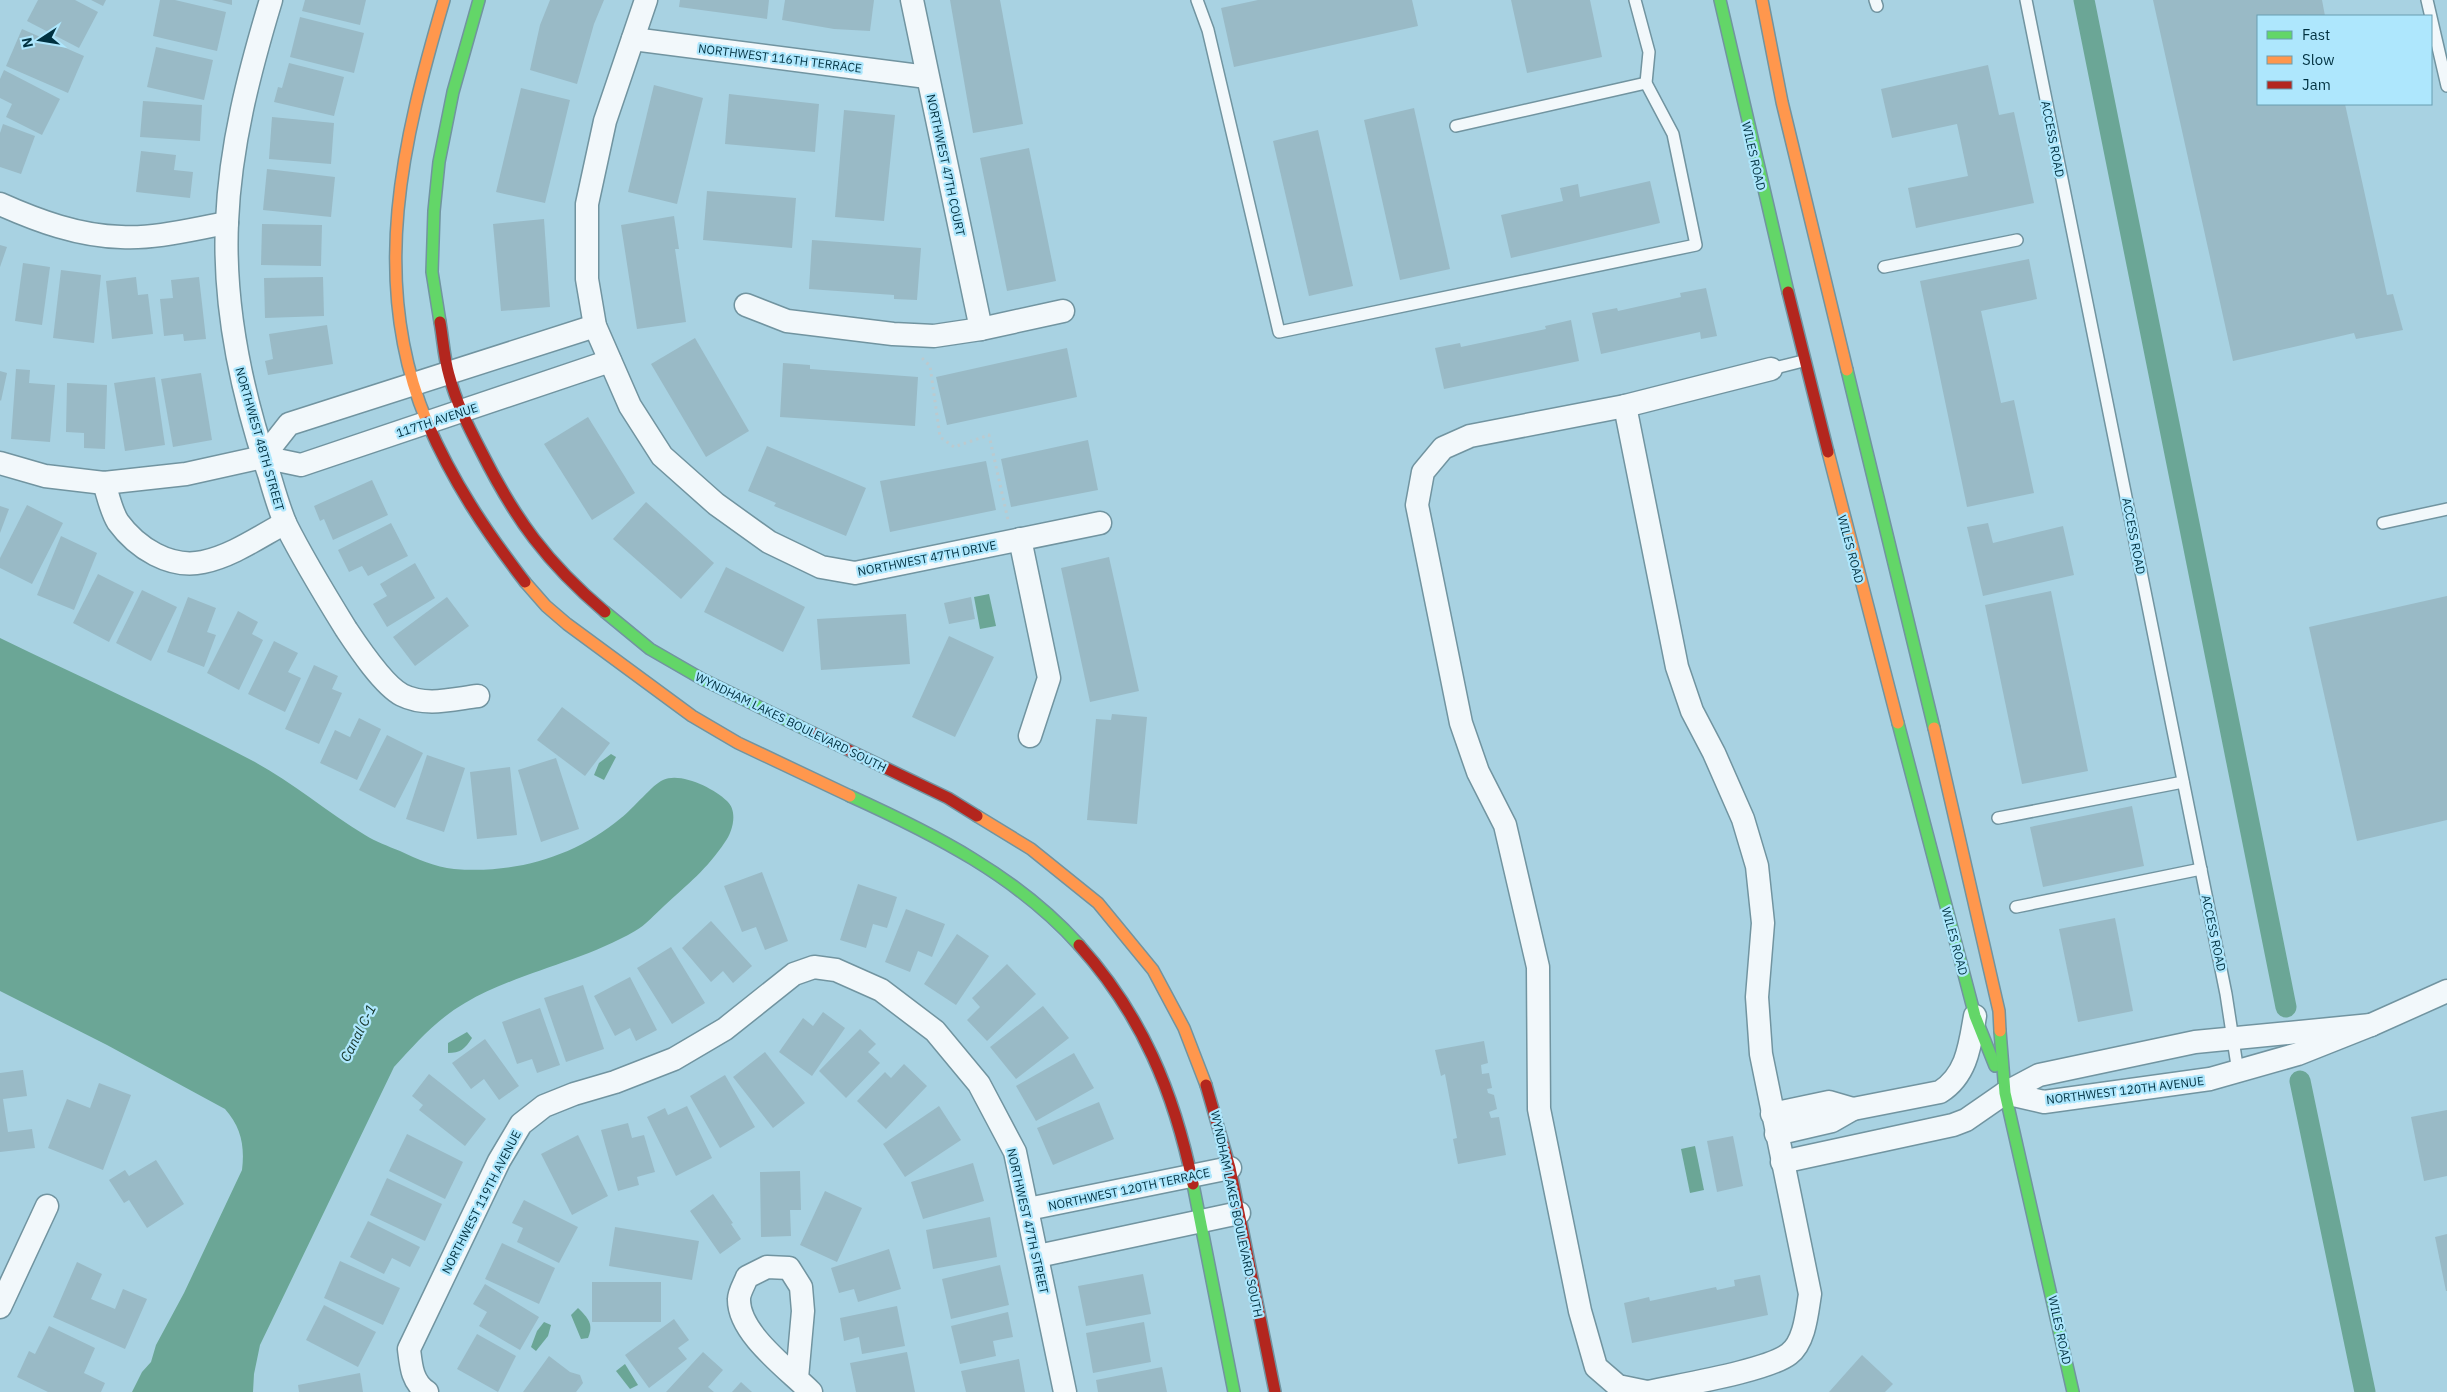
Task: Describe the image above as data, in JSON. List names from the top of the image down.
{
  "streets": {
    "street": [
      "NORTHWEST 116TH TERRACE",
      "WILES ROAD",
      "NORTHWEST 47TH COURT",
      "117TH AVENUE",
      "NORTHWEST 48TH STREET",
      "NORTHWEST 47TH DRIVE",
      "WYNDHAM LAKES BOULEVARD SOUTH",
      "NORTHWEST 120TH AVENUE",
      "NORTHWEST 120TH TERRACE",
      "NORTHWEST 119TH AVENUE",
      "NORTHWEST 47TH STREET"
    ],
    "lane": ["ACCESS ROAD"]
  },
  "crossings": [
    ["NORTHWEST 116TH TERRACE", "NORTHWEST 47TH COURT"],
    ["NORTHWEST 116TH TERRACE", "NORTHWEST 47TH DRIVE"],
    ["ACCESS ROAD", "NORTHWEST 120TH AVENUE"],
    ["WILES ROAD", "NORTHWEST 120TH AVENUE"],
    ["117TH AVENUE", "NORTHWEST 48TH STREET"],
    ["117TH AVENUE", "NORTHWEST 47TH DRIVE"],
    ["117TH AVENUE", "WYNDHAM LAKES BOULEVARD SOUTH"],
    ["WYNDHAM LAKES BOULEVARD SOUTH", "NORTHWEST 120TH TERRACE"],
    ["NORTHWEST 120TH TERRACE", "NORTHWEST 47TH STREET"],
    ["NORTHWEST 119TH AVENUE", "NORTHWEST 47TH STREET"]
  ],
  "water": ["Canal C-1"],
  "legend": ["Fast", "Slow", "Jam"],
  "north": "left"
}
